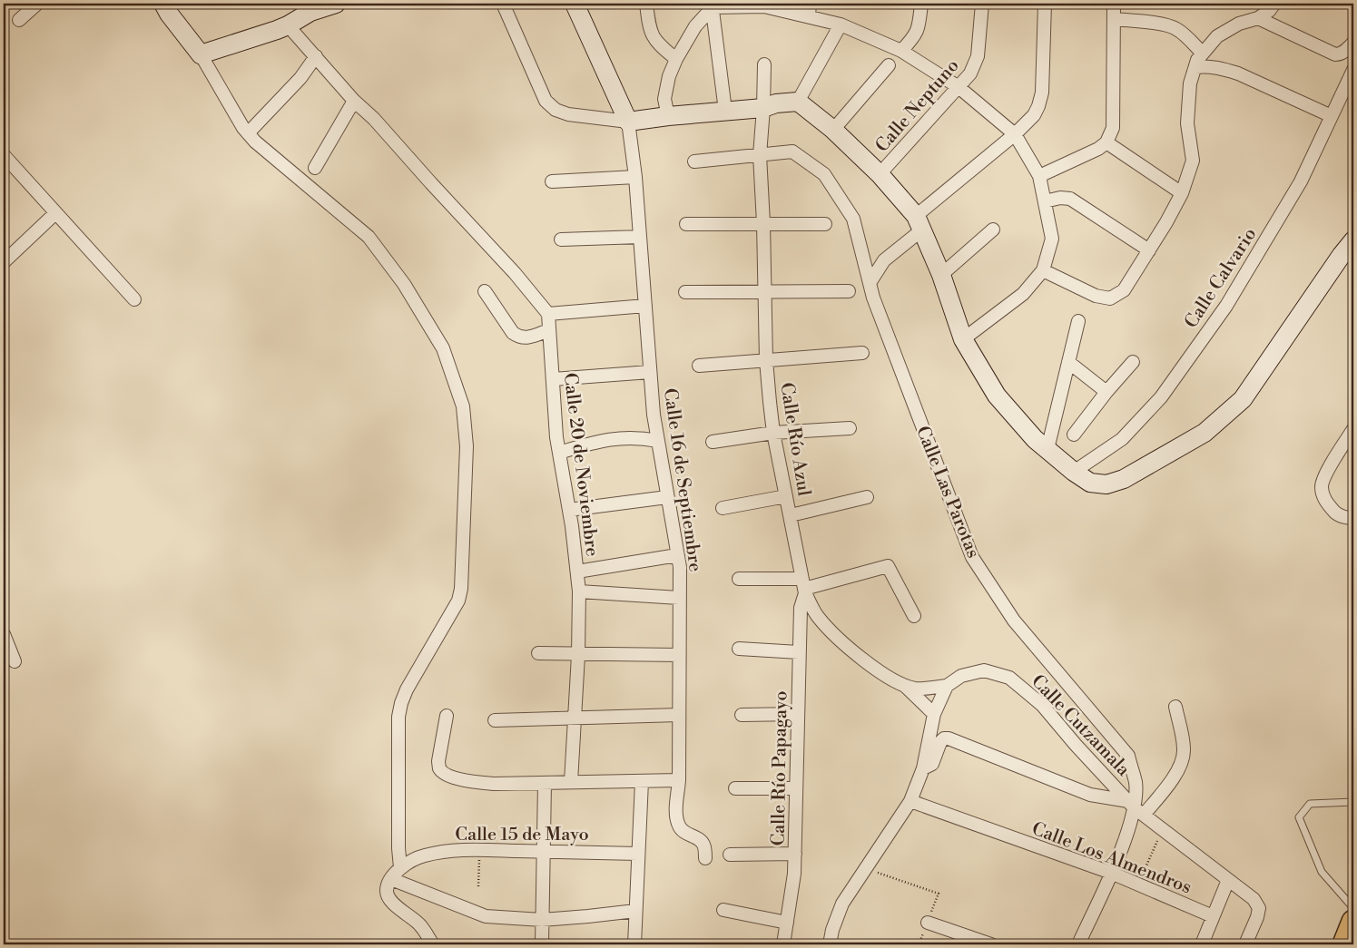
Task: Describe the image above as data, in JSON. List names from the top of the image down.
{
  "streets": {
    "street": [
      "Calle Neptuno",
      "Calle Calvario",
      "Calle Río Azul",
      "Calle 20 de Noviembre",
      "Calle 16 de Septiembre",
      "Calle Las Parotas",
      "Calle Cutzamala",
      "Calle Río Papagayo",
      "Calle 15 de Mayo",
      "Calle Los Almendros"
    ]
  },
  "crossings": [
    ["Calle Río Azul", "Calle Las Parotas"],
    ["Calle Río Azul", "Calle Cutzamala"],
    ["Calle Río Azul", "Calle Río Papagayo"],
    ["Calle Las Parotas", "Calle Cutzamala"],
    ["Calle Las Parotas", "Calle Los Almendros"]
  ]
}
